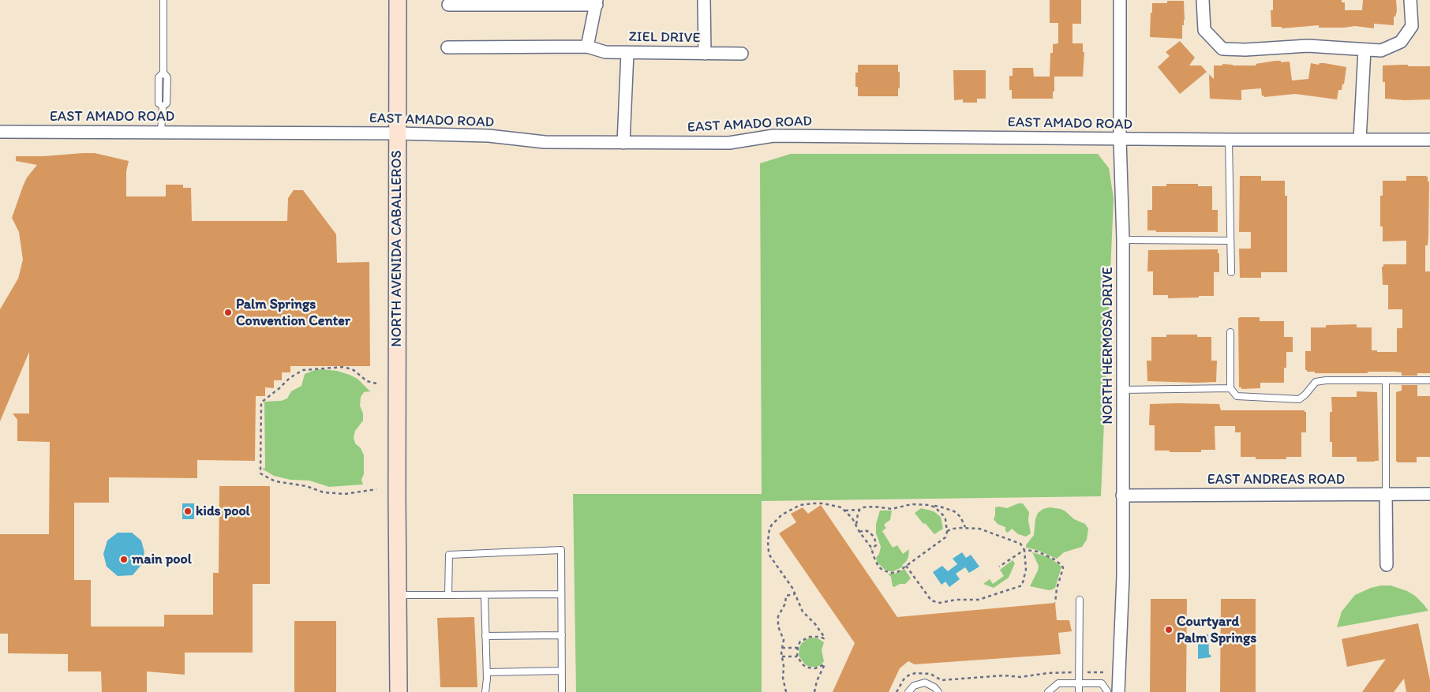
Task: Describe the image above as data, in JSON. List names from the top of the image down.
{
  "streets": {
    "street": [
      "ZIEL DRIVE",
      "EAST AMADO ROAD",
      "NORTH AVENIDA CABALLEROS",
      "NORTH HERMOSA DRIVE",
      "EAST ANDREAS ROAD"
    ]
  },
  "crossings": [
    ["EAST AMADO ROAD", "NORTH AVENIDA CABALLEROS"],
    ["EAST AMADO ROAD", "NORTH HERMOSA DRIVE"],
    ["NORTH HERMOSA DRIVE", "EAST ANDREAS ROAD"]
  ],
  "places": [
    "Palm Springs Convention Center",
    "kids pool",
    "main pool",
    "Courtyard Palm Springs"
  ]
}
